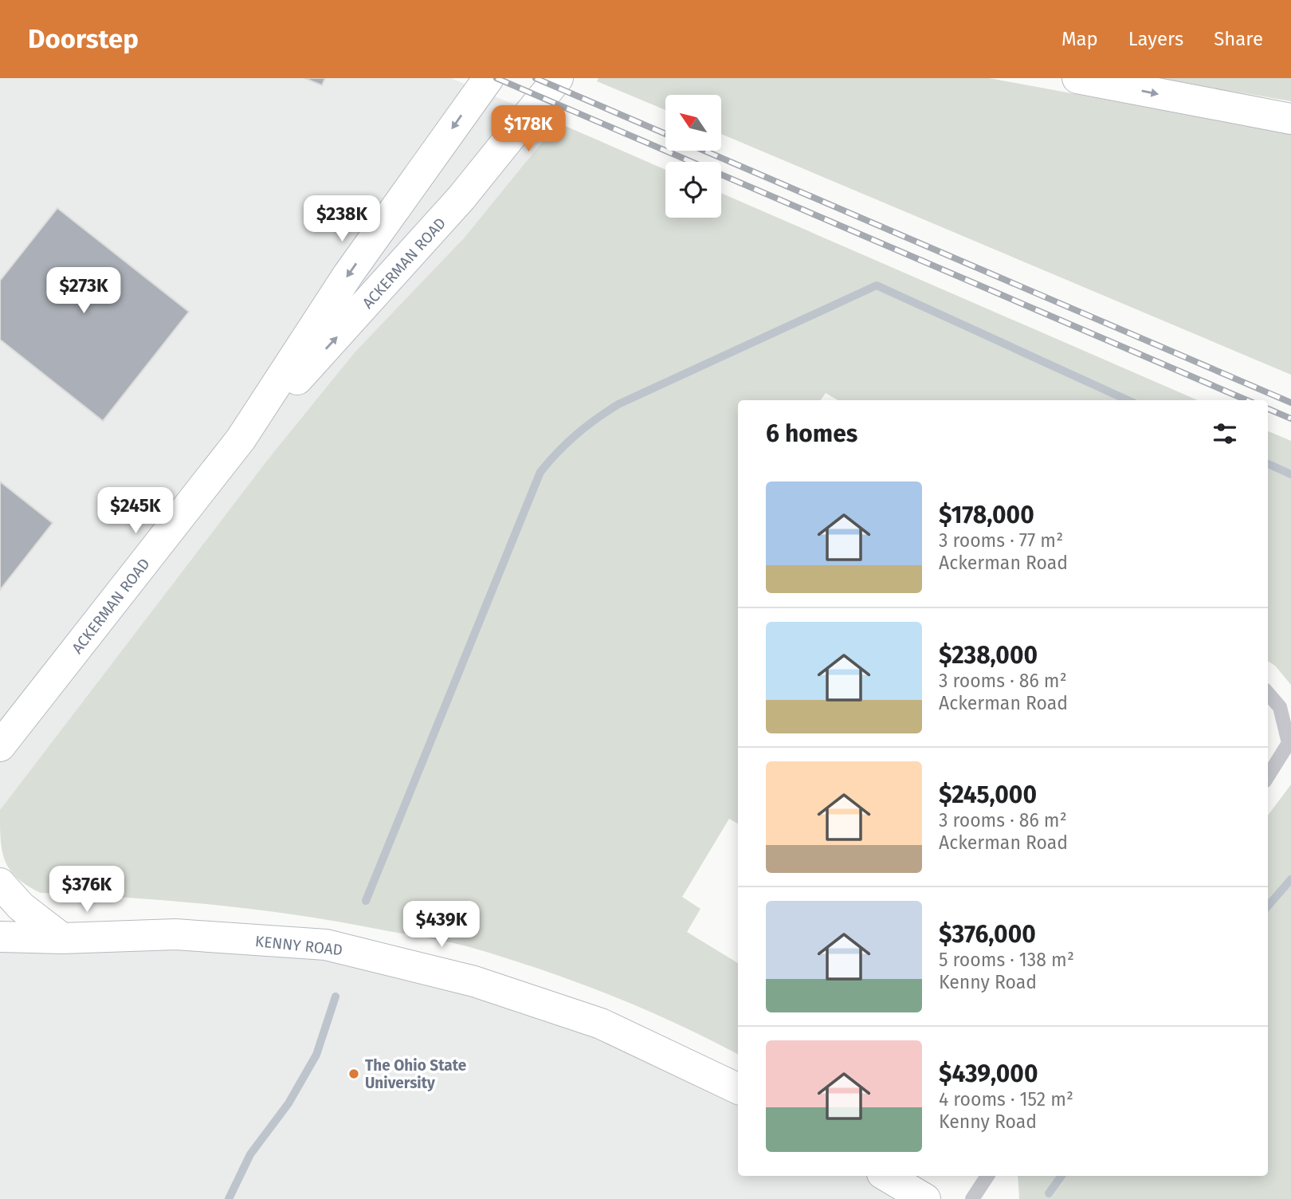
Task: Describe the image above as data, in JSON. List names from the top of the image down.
{
  "streets": {
    "main road": ["ACKERMAN ROAD", "KENNY ROAD"]
  },
  "places": ["The Ohio State University"],
  "north": "top left",
  "page": {
    "header": "Doorstep",
    "nav": ["Map", "Layers", "Share"],
    "price": [
      "$178K",
      "$238K",
      "$273K",
      "$245K",
      "$376K",
      "$439K"
    ],
    "heading": "6 homes",
    "list": [
      {
        "name": "$178,000",
        "note": "3 rooms · 77 m² · Ackerman Road"
      },
      {
        "name": "$238,000",
        "note": "3 rooms · 86 m² · Ackerman Road"
      },
      {
        "name": "$245,000",
        "note": "3 rooms · 86 m² · Ackerman Road"
      },
      {
        "name": "$376,000",
        "note": "5 rooms · 138 m² · Kenny Road"
      },
      {
        "name": "$439,000",
        "note": "4 rooms · 152 m² · Kenny Road"
      }
    ]
  }
}
